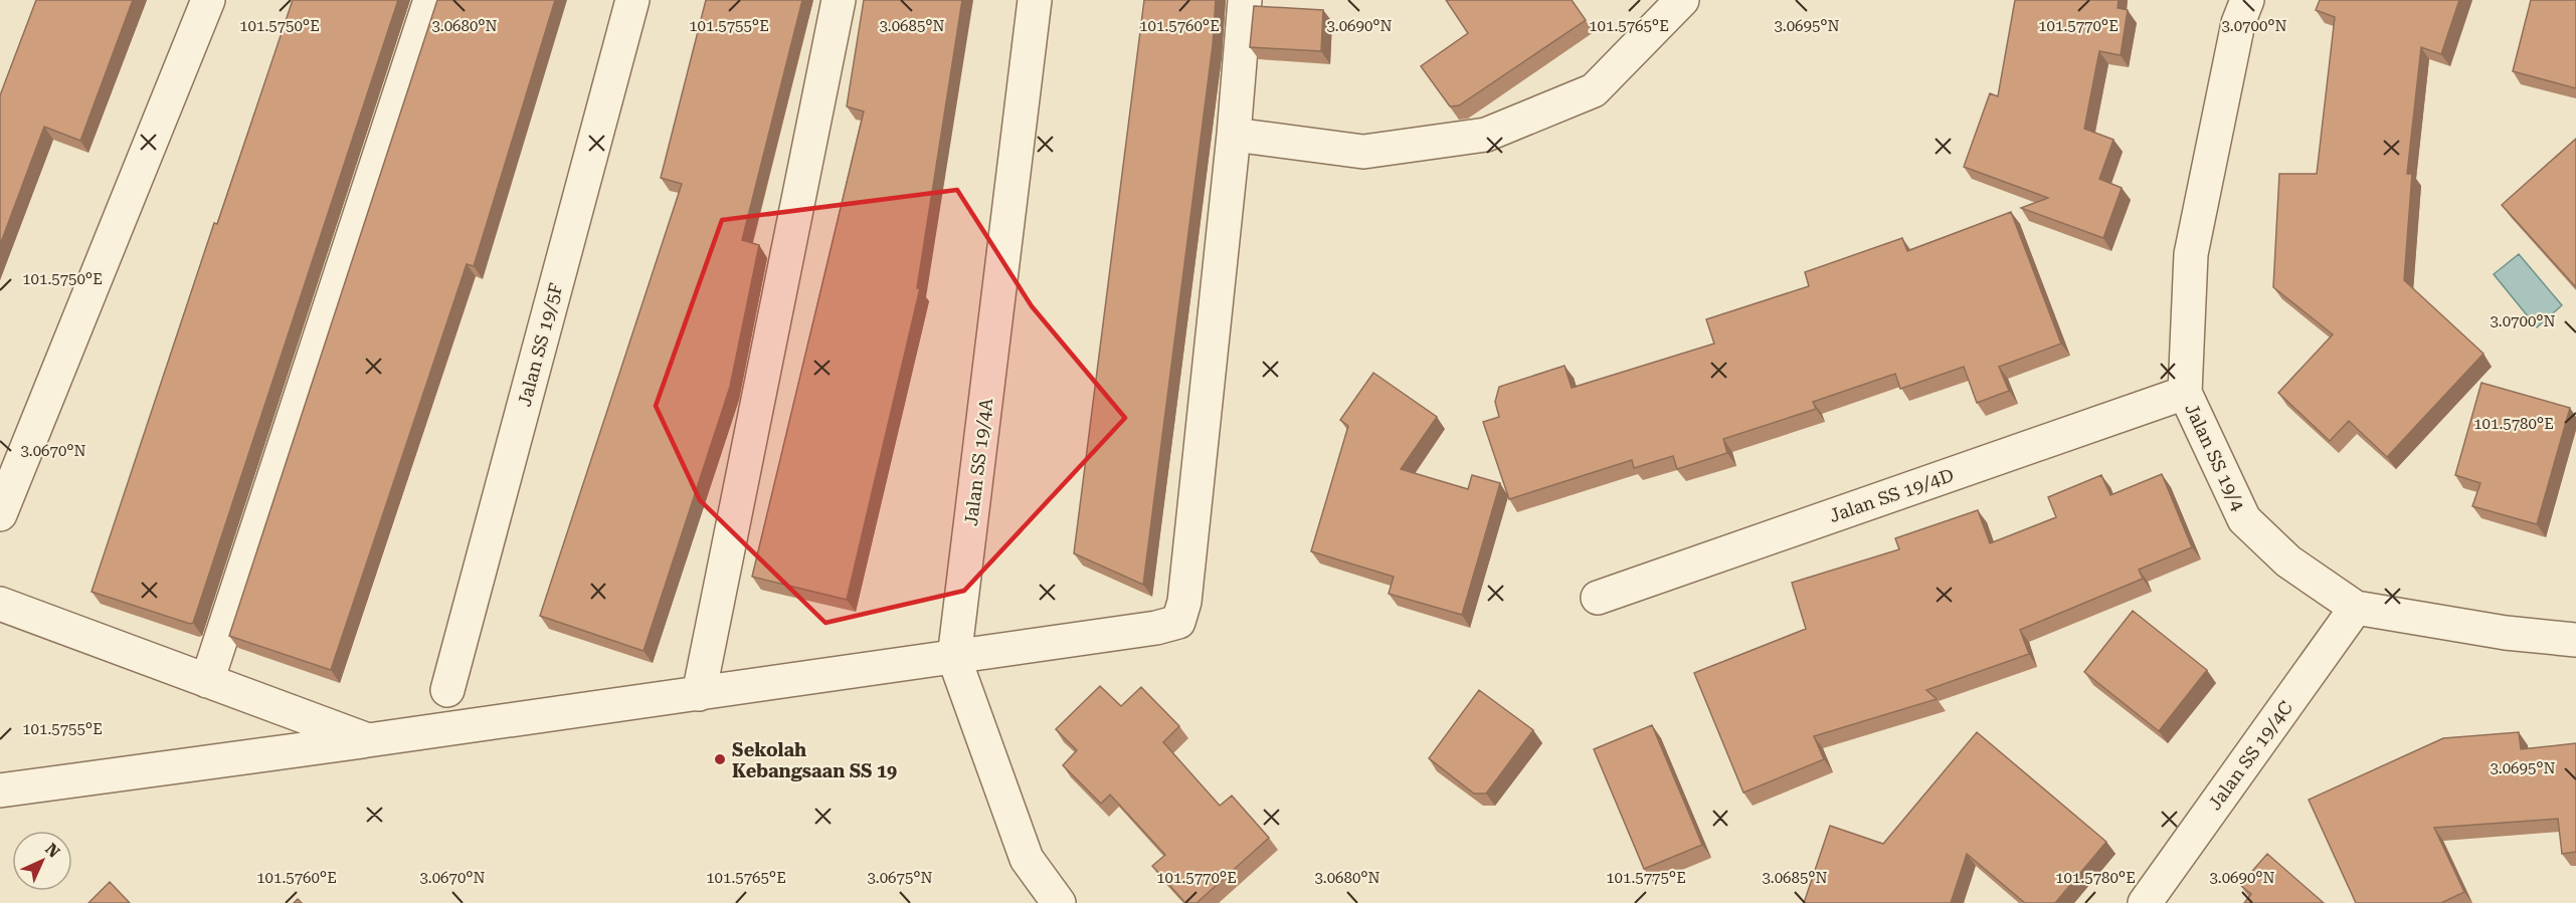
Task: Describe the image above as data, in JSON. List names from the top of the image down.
{
  "streets": {
    "street": [
      "Jalan SS 19/5F",
      "Jalan SS 19/4",
      "Jalan SS 19/4A",
      "Jalan SS 19/4D",
      "Jalan SS 19/4C"
    ]
  },
  "crossings": [
    ["Jalan SS 19/4", "Jalan SS 19/4D"],
    ["Jalan SS 19/4", "Jalan SS 19/4C"]
  ],
  "places": ["Sekolah Kebangsaan SS 19"],
  "north": "top right",
  "coordinates": [
    "101.5750°E",
    "3.0680°N",
    "101.5755°E",
    "3.0685°N",
    "101.5760°E",
    "3.0690°N",
    "101.5765°E",
    "3.0695°N",
    "101.5770°E",
    "3.0700°N",
    "101.5780°E",
    "3.0670°N",
    "3.0675°N",
    "101.5775°E"
  ]
}
